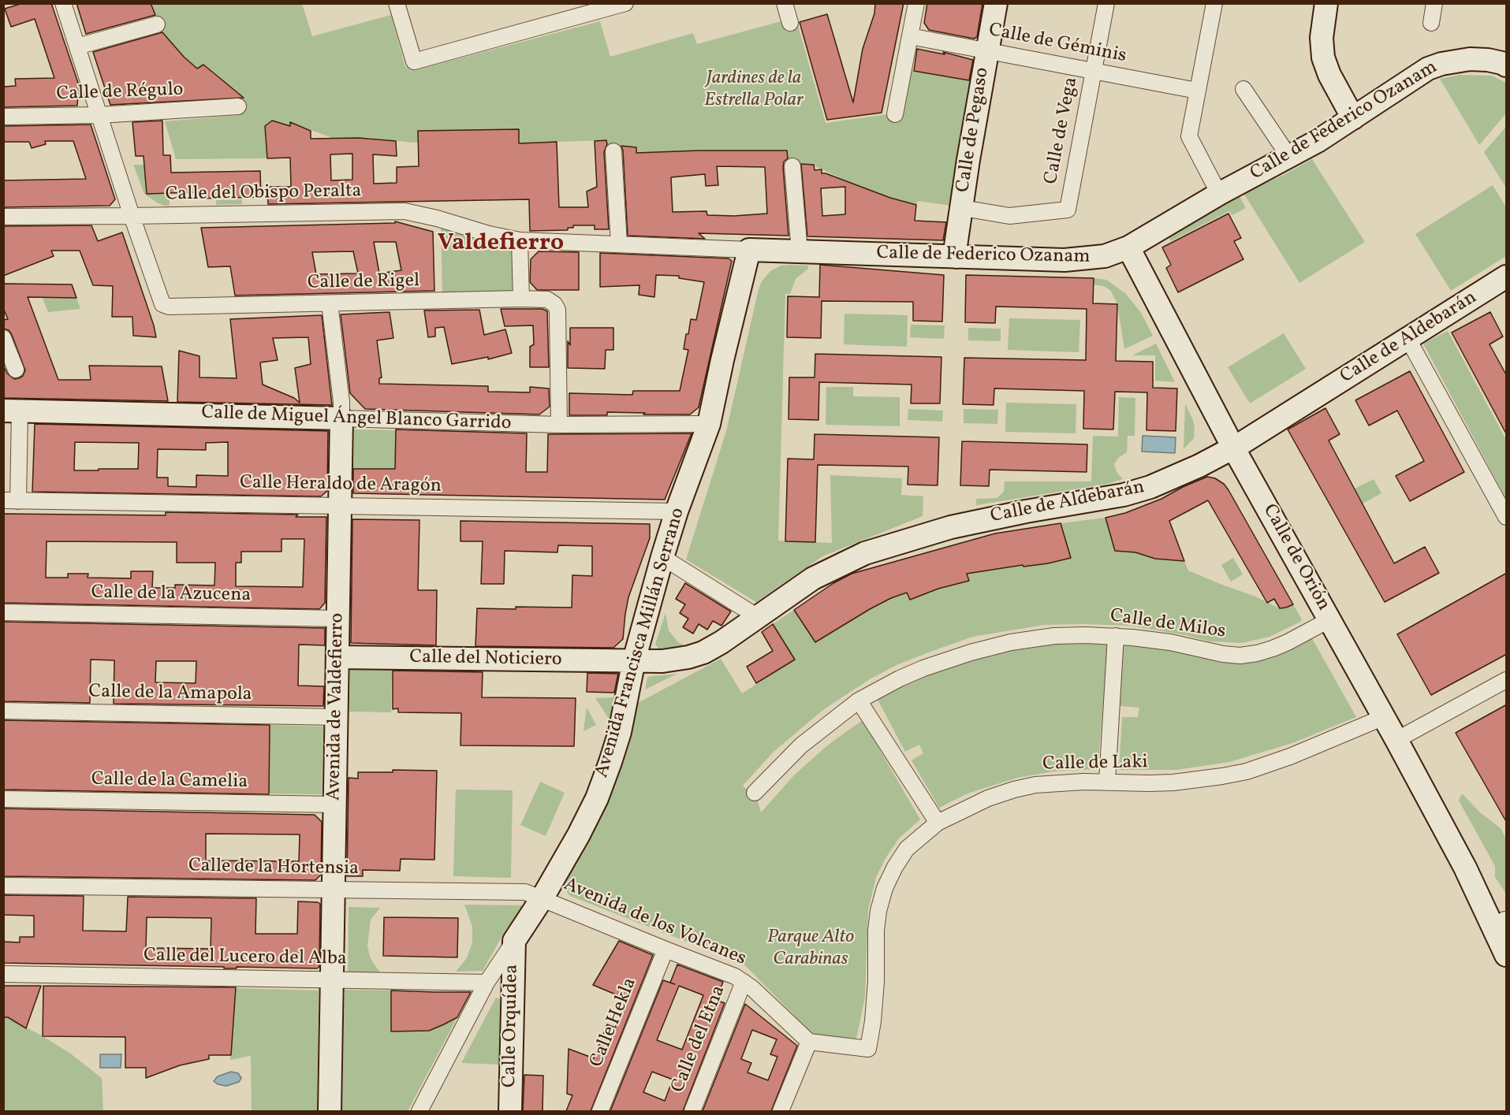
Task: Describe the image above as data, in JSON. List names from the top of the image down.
{
  "streets": {
    "street": [
      "Calle de Géminis",
      "Calle de Régulo",
      "Calle de Federico Ozanam",
      "Calle de Pegaso",
      "Calle de Vega",
      "Calle del Obispo Peralta",
      "Calle de Rigel",
      "Calle de Aldebarán",
      "Calle de Miguel Ángel Blanco Garrido",
      "Calle Heraldo de Aragón",
      "Calle de Orión",
      "Calle de la Azucena",
      "Calle de Milos",
      "Avenida Francisca Millán Serrano",
      "Calle del Noticiero",
      "Calle de la Amapola",
      "Avenida de Valdefierro",
      "Calle de Laki",
      "Calle de la Camelia",
      "Calle de la Hortensia",
      "Avenida de los Volcanes",
      "Calle del Lucero del Alba",
      "Calle Hekla",
      "Calle Orquídea",
      "Calle del Etna"
    ]
  },
  "crossings": [
    ["Calle de Géminis", "Calle de Pegaso"],
    ["Calle de Géminis", "Calle de Vega"],
    ["Calle de Federico Ozanam", "Calle de Pegaso"],
    ["Calle de Federico Ozanam", "Calle del Obispo Peralta"],
    ["Calle de Federico Ozanam", "Calle de Orión"],
    ["Calle de Federico Ozanam", "Avenida Francisca Millán Serrano"],
    ["Calle del Obispo Peralta", "Calle de Rigel"],
    ["Calle de Rigel", "Calle de Miguel Ángel Blanco Garrido"],
    ["Calle de Rigel", "Avenida de Valdefierro"],
    ["Calle de Aldebarán", "Calle de Orión"],
    ["Calle de Aldebarán", "Avenida Francisca Millán Serrano"],
    ["Calle de Aldebarán", "Calle del Noticiero"],
    ["Calle de Miguel Ángel Blanco Garrido", "Avenida Francisca Millán Serrano"],
    ["Calle de Miguel Ángel Blanco Garrido", "Avenida de Valdefierro"],
    ["Calle Heraldo de Aragón", "Avenida Francisca Millán Serrano"],
    ["Calle Heraldo de Aragón", "Avenida de Valdefierro"],
    ["Calle de Orión", "Calle de Milos"],
    ["Calle de Orión", "Calle de Laki"],
    ["Calle de la Azucena", "Avenida de Valdefierro"],
    ["Avenida Francisca Millán Serrano", "Calle del Noticiero"],
    ["Avenida Francisca Millán Serrano", "Calle de la Hortensia"],
    ["Avenida Francisca Millán Serrano", "Avenida de los Volcanes"],
    ["Avenida Francisca Millán Serrano", "Calle del Lucero del Alba"],
    ["Avenida Francisca Millán Serrano", "Calle Orquídea"],
    ["Calle del Noticiero", "Avenida de Valdefierro"],
    ["Calle de la Amapola", "Avenida de Valdefierro"],
    ["Avenida de Valdefierro", "Calle de la Camelia"],
    ["Avenida de Valdefierro", "Calle de la Hortensia"],
    ["Avenida de Valdefierro", "Calle del Lucero del Alba"],
    ["Calle de Laki", "Avenida de los Volcanes"],
    ["Calle de la Hortensia", "Avenida de los Volcanes"],
    ["Avenida de los Volcanes", "Calle Hekla"],
    ["Avenida de los Volcanes", "Calle del Etna"]
  ],
  "districts": ["Valdefierro"],
  "parks": ["Jardines de la Estrella Polar", "Parque Alto Carabinas"]
}
